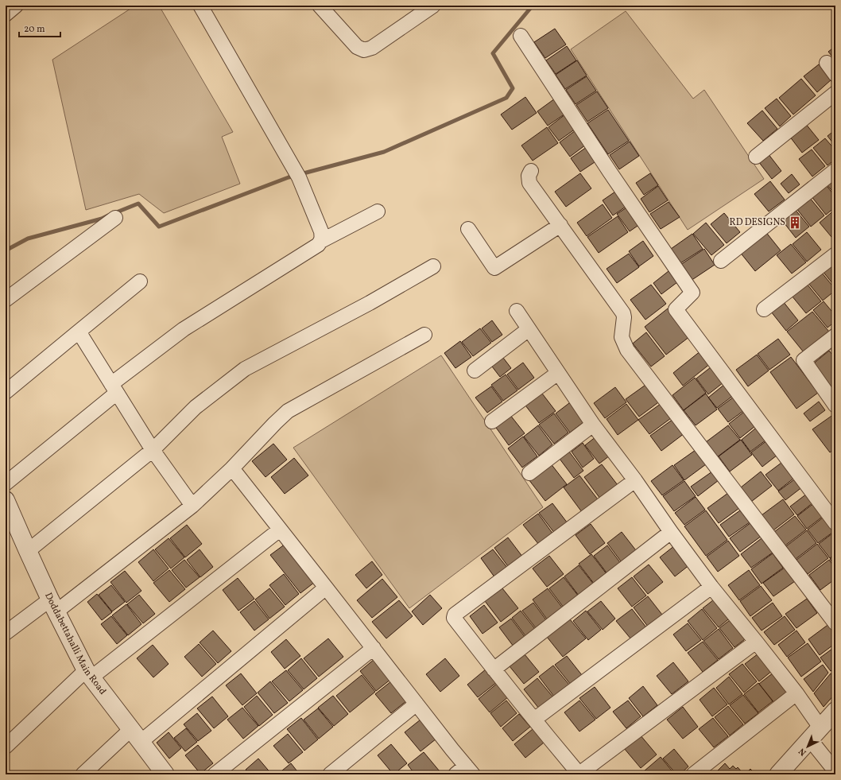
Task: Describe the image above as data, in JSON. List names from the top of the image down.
{
  "streets": {
    "street": ["Doddabettahalli Main Road"]
  },
  "places": {
    "building": ["RD DESIGNS"]
  },
  "scale_bar": "20 m",
  "north": "bottom left"
}
